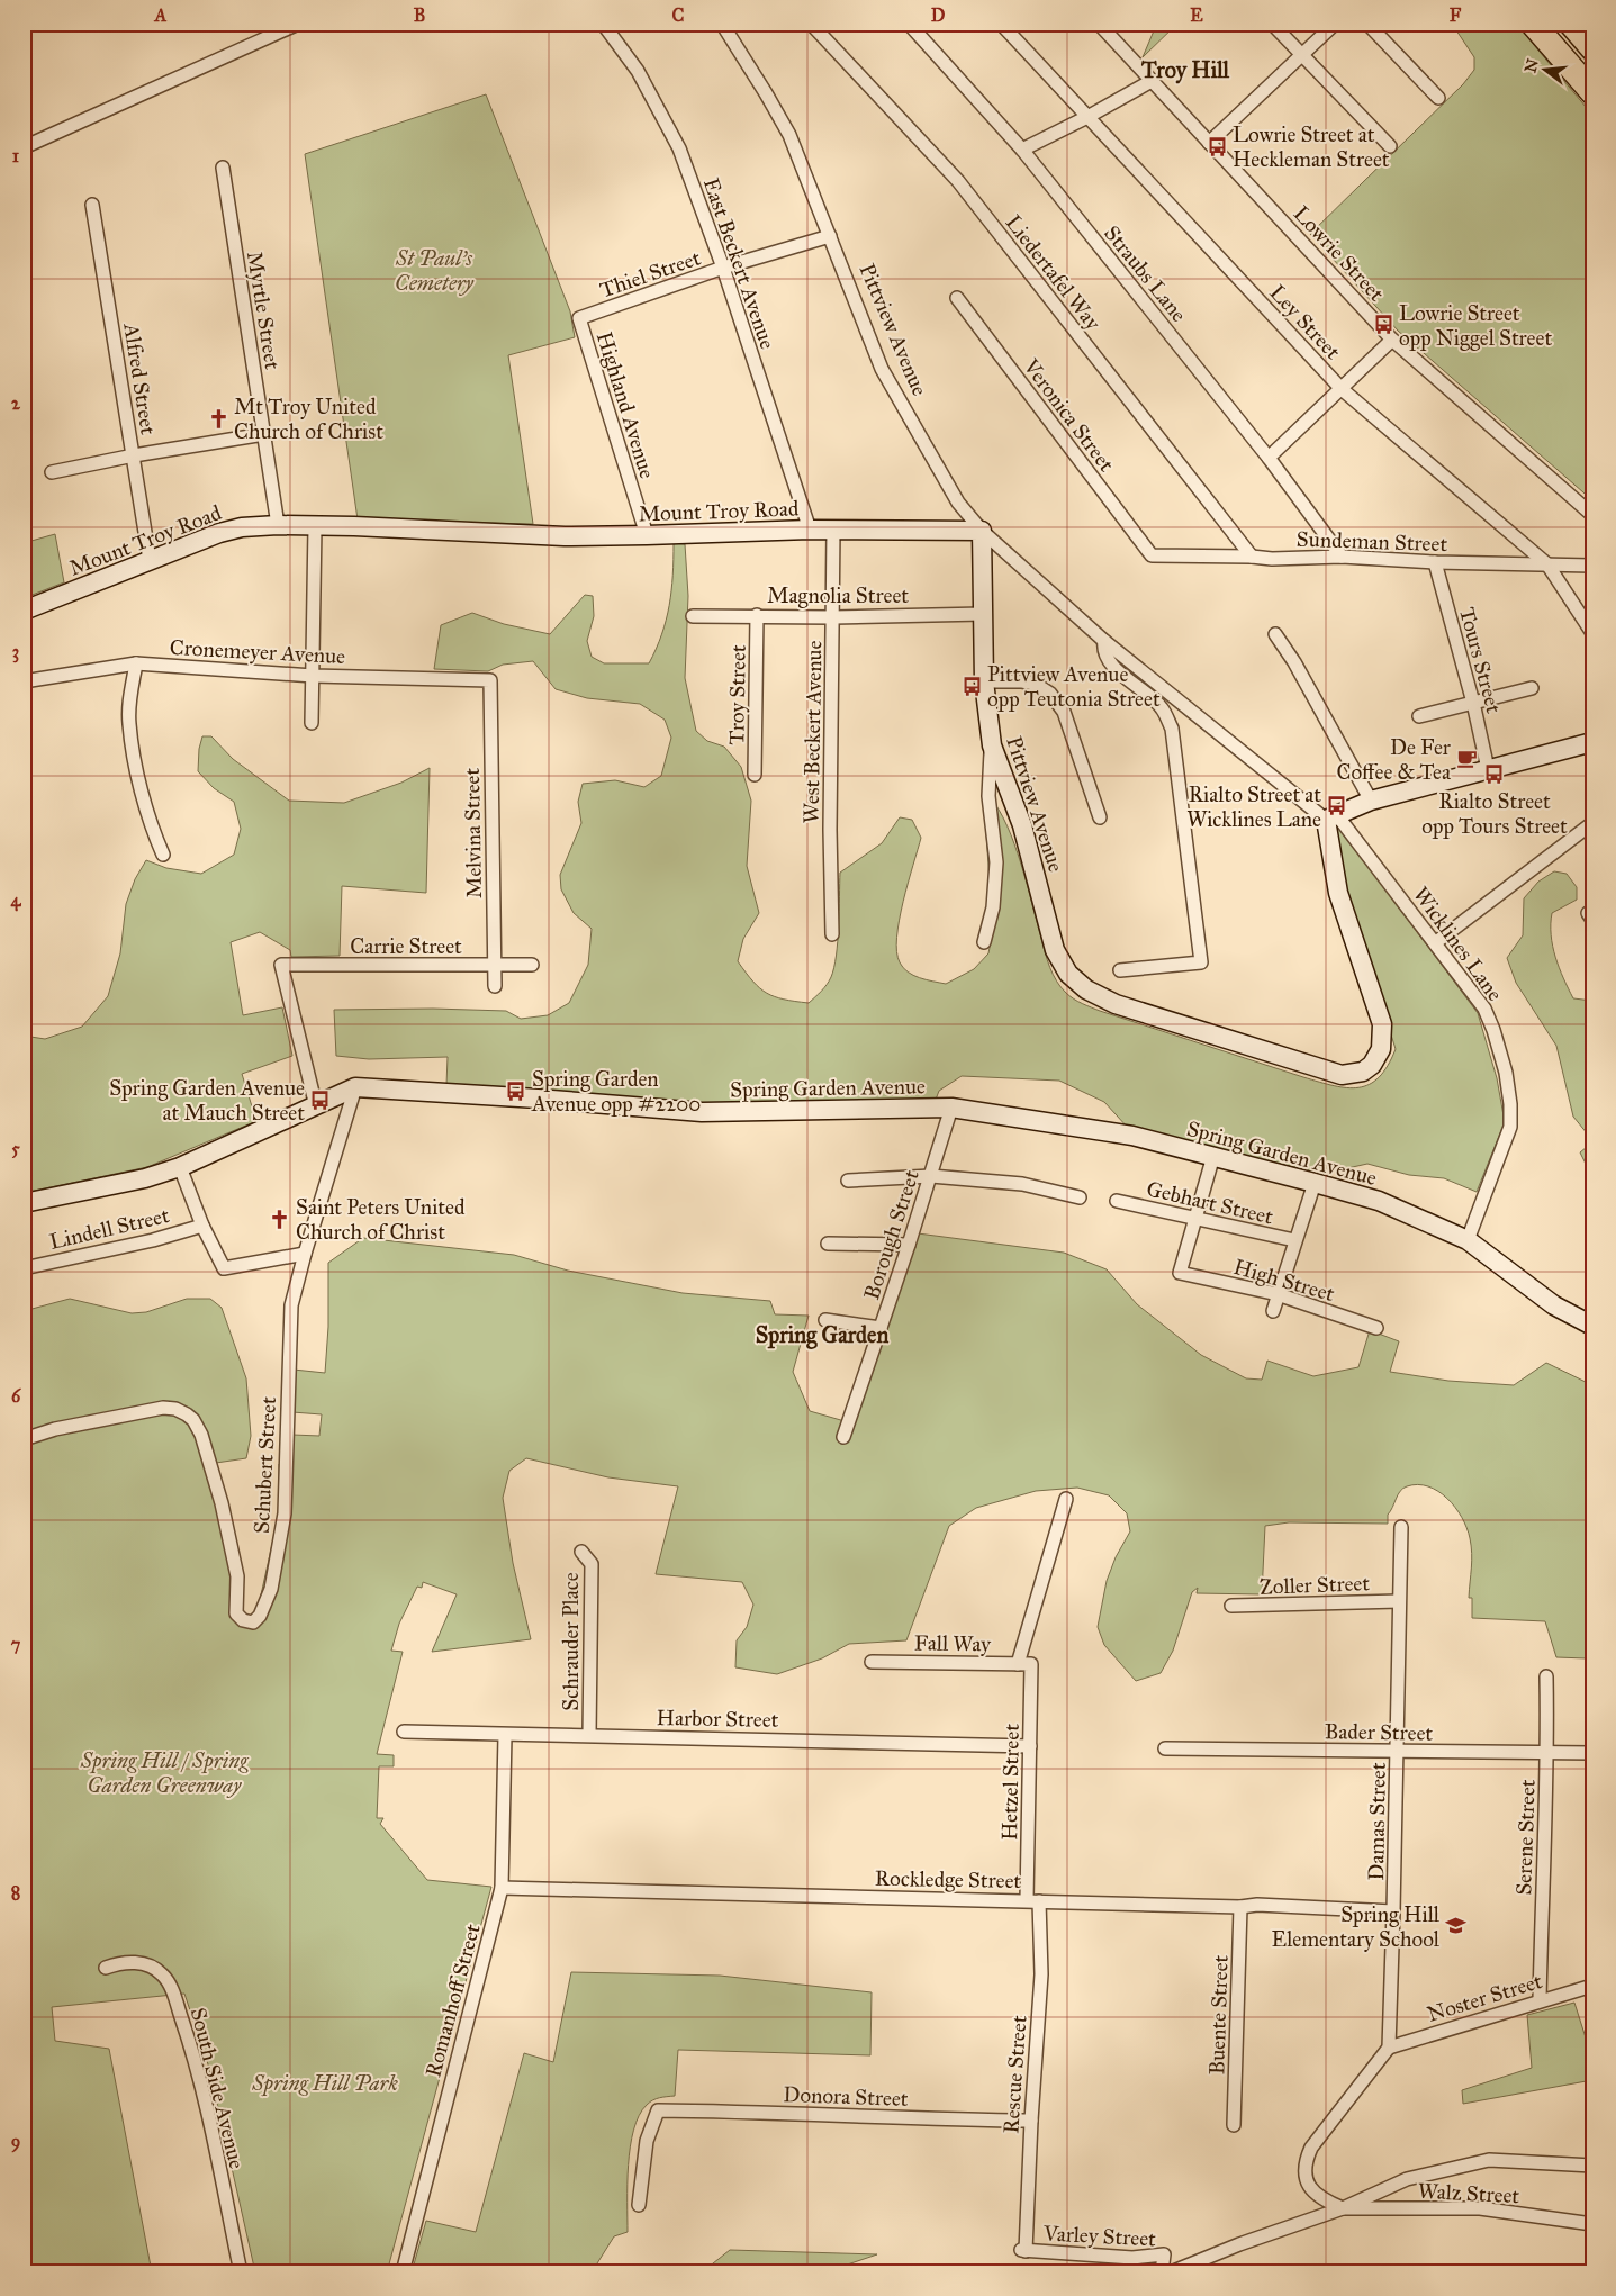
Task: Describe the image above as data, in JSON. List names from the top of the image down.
{
  "streets": {
    "street": [
      "Lowrie Street",
      "East Beckert Avenue",
      "Liedertafel Way",
      "Thiel Street",
      "Straubs Lane",
      "Myrtle Street",
      "Ley Street",
      "Pittview Avenue",
      "Alfred Street",
      "Highland Avenue",
      "Veronica Street",
      "Mount Troy Road",
      "Sundeman Street",
      "Magnolia Street",
      "Cronemeyer Avenue",
      "Tours Street",
      "Troy Street",
      "West Beckert Avenue",
      "Melvina Street",
      "Wicklines Lane",
      "Carrie Street",
      "Spring Garden Avenue",
      "Gebhart Street",
      "Lindell Street",
      "Borough Street",
      "High Street",
      "Schubert Street",
      "Zoller Street",
      "Schrauder Place",
      "Fall Way",
      "Harbor Street",
      "Bader Street",
      "Hetzel Street",
      "Damas Street",
      "Serene Street",
      "Rockledge Street",
      "Noster Street",
      "Romanhoff Street",
      "Buente Street",
      "Rescue Street",
      "South Side Avenue",
      "Donora Street",
      "Walz Street",
      "Varley Street"
    ]
  },
  "crossings": [
    ["East Beckert Avenue", "Thiel Street"],
    ["East Beckert Avenue", "Mount Troy Road"],
    ["Liedertafel Way", "Sundeman Street"],
    ["Thiel Street", "Pittview Avenue"],
    ["Thiel Street", "Highland Avenue"],
    ["Straubs Lane", "Sundeman Street"],
    ["Myrtle Street", "Mount Troy Road"],
    ["Ley Street", "Sundeman Street"],
    ["Pittview Avenue", "Mount Troy Road"],
    ["Pittview Avenue", "Magnolia Street"],
    ["Pittview Avenue", "Wicklines Lane"],
    ["Alfred Street", "Mount Troy Road"],
    ["Highland Avenue", "Mount Troy Road"],
    ["Veronica Street", "Sundeman Street"],
    ["Mount Troy Road", "West Beckert Avenue"],
    ["Sundeman Street", "Tours Street"],
    ["Magnolia Street", "Troy Street"],
    ["Magnolia Street", "West Beckert Avenue"],
    ["Cronemeyer Avenue", "Melvina Street"],
    ["Melvina Street", "Carrie Street"],
    ["Wicklines Lane", "Spring Garden Avenue"],
    ["Spring Garden Avenue", "Borough Street"],
    ["Spring Garden Avenue", "Schubert Street"],
    ["Gebhart Street", "High Street"],
    ["Zoller Street", "Damas Street"],
    ["Schrauder Place", "Harbor Street"],
    ["Fall Way", "Hetzel Street"],
    ["Harbor Street", "Hetzel Street"],
    ["Harbor Street", "Romanhoff Street"],
    ["Bader Street", "Damas Street"],
    ["Bader Street", "Serene Street"],
    ["Hetzel Street", "Rockledge Street"],
    ["Hetzel Street", "Rescue Street"],
    ["Damas Street", "Rockledge Street"],
    ["Damas Street", "Noster Street"],
    ["Serene Street", "Noster Street"],
    ["Rockledge Street", "Romanhoff Street"],
    ["Rockledge Street", "Buente Street"],
    ["Rockledge Street", "Rescue Street"],
    ["Rescue Street", "Donora Street"],
    ["Rescue Street", "Varley Street"]
  ],
  "districts": ["Troy Hill", "Spring Garden"],
  "parks": ["St Paul's Cemetery", "Spring Hill / Spring Garden Greenway", "Spring Hill Park"],
  "places": {
    "bus stop": [
      "Lowrie Street at Heckleman Street",
      "Lowrie Street opp Niggel Street",
      "Pittview Avenue opp Teutonia Street",
      "Rialto Street opp Tours Street",
      "Rialto Street at Wicklines Lane",
      "Spring Garden Avenue opp #2200",
      "Spring Garden Avenue at Mauch Street"
    ],
    "church": ["Mt Troy United Church of Christ", "Saint Peters United Church of Christ"],
    "cafe": ["De Fer Coffee & Tea"],
    "school or university": ["Spring Hill Elementary School"]
  },
  "north": "left",
  "grid": {
    "columns": [
      "A",
      "B",
      "C",
      "D",
      "E",
      "F"
    ],
    "rows": [
      "1",
      "2",
      "3",
      "4",
      "5",
      "6",
      "7",
      "8",
      "9"
    ]
  }
}
